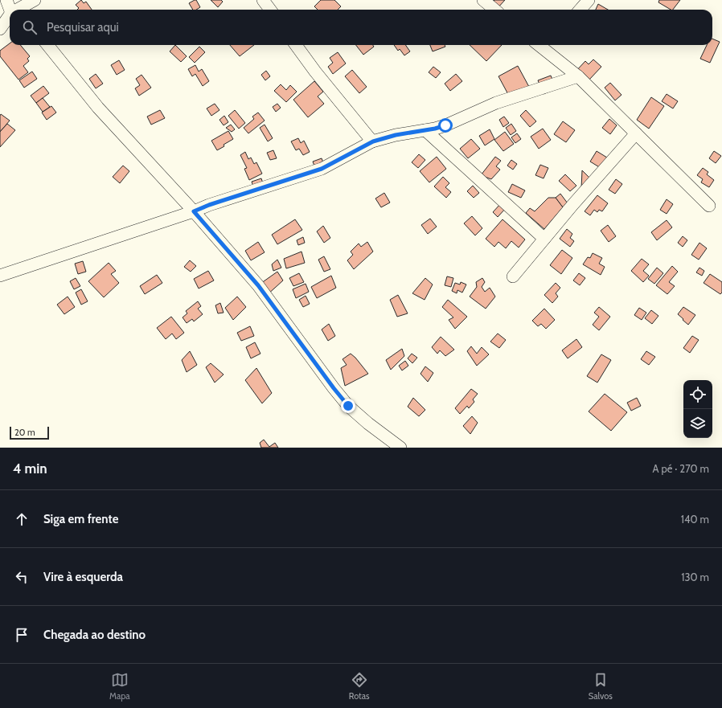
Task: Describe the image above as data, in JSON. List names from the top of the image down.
{
  "scale_bar": "20 m",
  "page": {
    "search": "Pesquisar aqui",
    "scale": "20 m",
    "heading": ["4 min", "A pé · 270 m"],
    "list": [
      ["Siga em frente", "140 m"],
      ["Vire à esquerda", "130 m"],
      "Chegada ao destino"
    ],
    "nav": ["Mapa", "Rotas", "Salvos"]
  }
}
